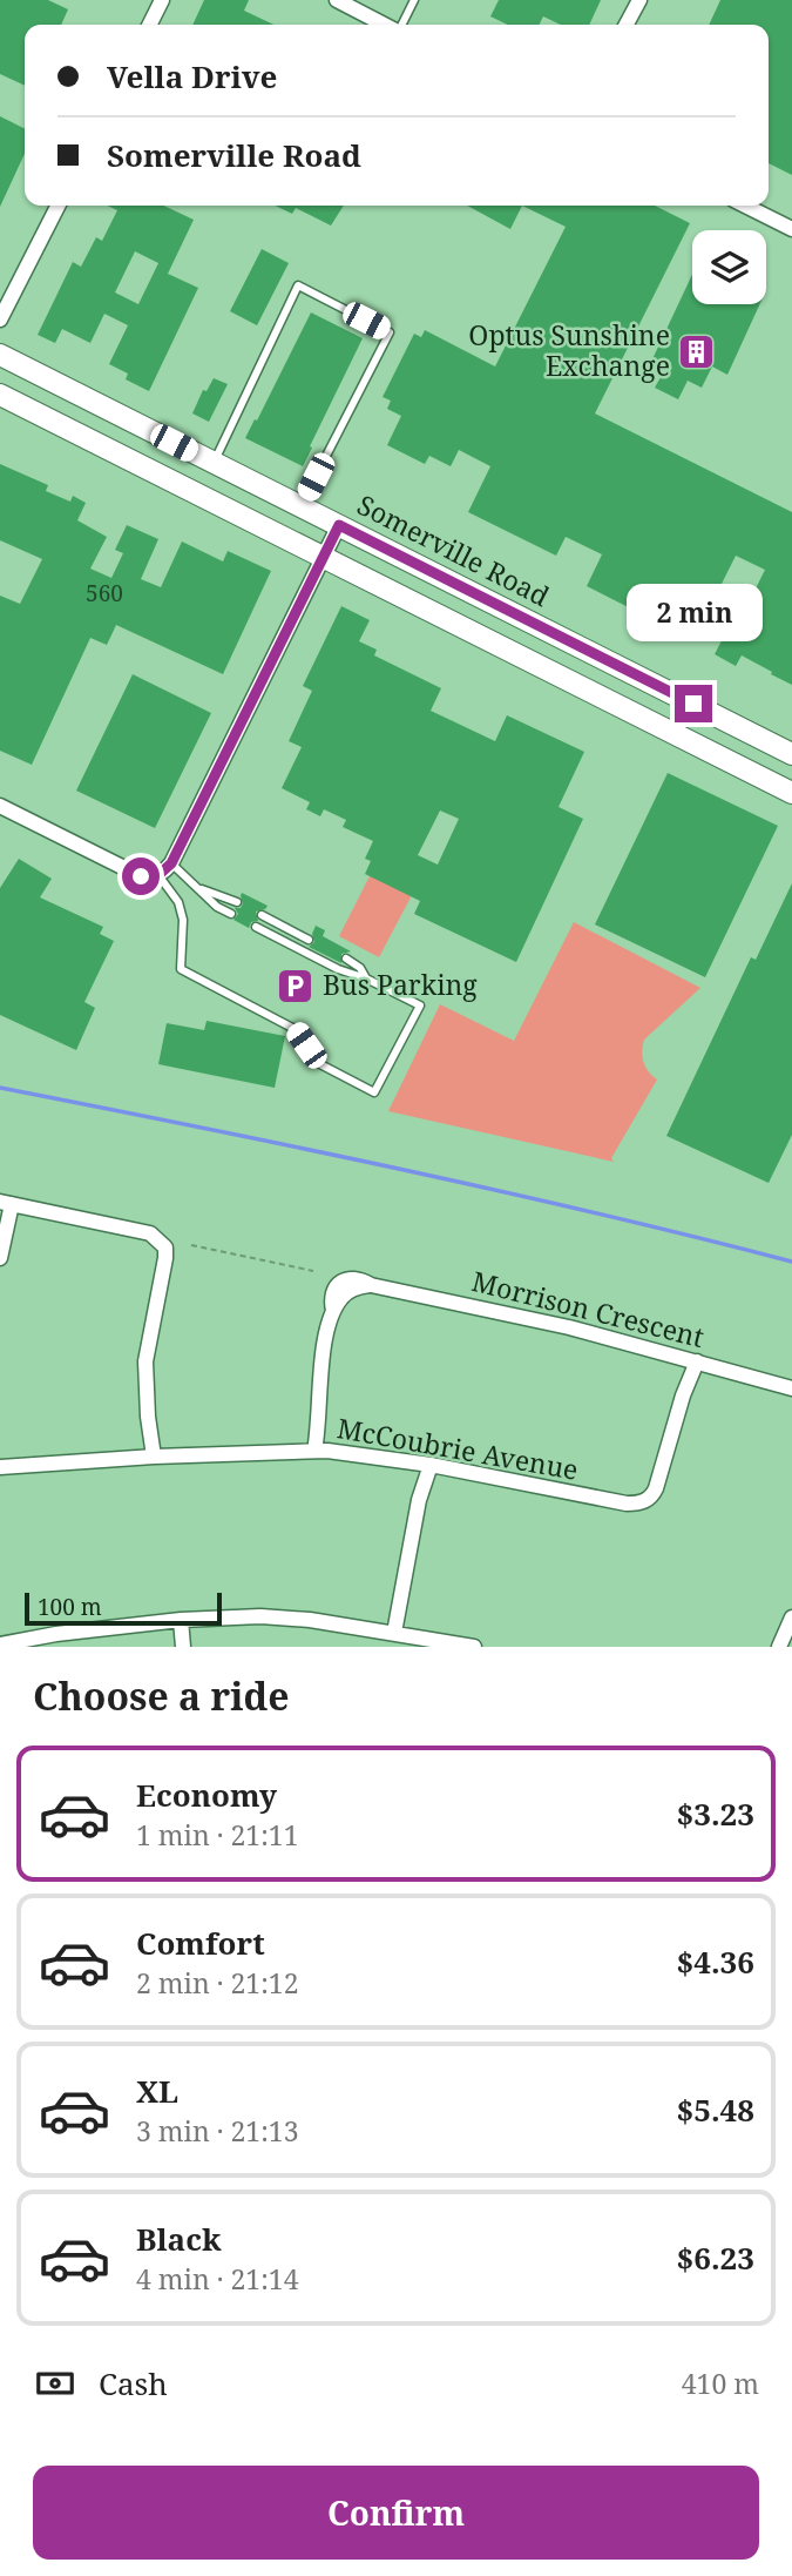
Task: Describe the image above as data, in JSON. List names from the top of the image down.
{
  "streets": {
    "main road": ["Somerville Road"],
    "street": ["Morrison Crescent", "McCoubrie Avenue"]
  },
  "crossings": [
    ["Morrison Crescent", "McCoubrie Avenue"]
  ],
  "places": {
    "building": ["Optus Sunshine Exchange"],
    "parking": ["Bus Parking"]
  },
  "house_numbers": ["560"],
  "scale_bar": "100 m",
  "page": {
    "banner": ["Vella Drive", "Somerville Road"],
    "bubble": "2 min",
    "scale": "100 m",
    "heading": "Choose a ride",
    "list": [
      {
        "name": "Economy",
        "note": "1 min · 21:11",
        "value": "$3.23"
      },
      {
        "name": "Comfort",
        "note": "2 min · 21:12",
        "value": "$4.36"
      },
      {
        "name": "XL",
        "note": "3 min · 21:13",
        "value": "$5.48"
      },
      {
        "name": "Black",
        "note": "4 min · 21:14",
        "value": "$6.23"
      }
    ],
    "pay": ["Cash", "410 m"],
    "buttons": "Confirm"
  }
}
